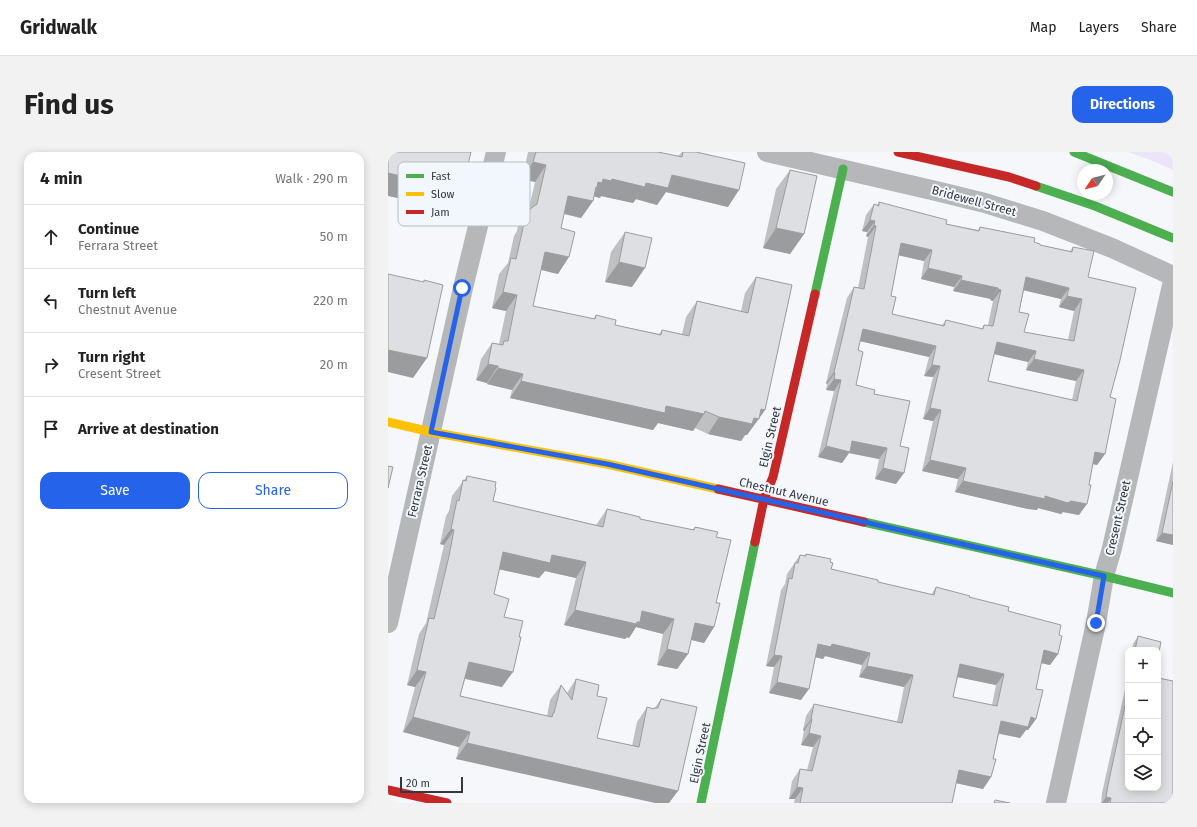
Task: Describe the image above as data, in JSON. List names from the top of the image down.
{
  "streets": {
    "main road": ["Elgin Street", "Chestnut Avenue"],
    "street": ["Bridewell Street", "Ferrara Street", "Cresent Street"]
  },
  "crossings": [
    ["Bridewell Street", "Elgin Street"],
    ["Elgin Street", "Chestnut Avenue"],
    ["Ferrara Street", "Chestnut Avenue"],
    ["Chestnut Avenue", "Cresent Street"]
  ],
  "legend": ["Fast", "Slow", "Jam"],
  "scale_bar": "20 m",
  "north": "bottom left",
  "page": {
    "header": "Gridwalk",
    "nav": ["Map", "Layers", "Share"],
    "buttons": [
      "Directions",
      ["Save", "Share"]
    ],
    "title": "Find us",
    "heading": ["4 min", "Walk · 290 m"],
    "list": [
      ["Continue", "Ferrara Street", "50 m"],
      ["Turn left", "Chestnut Avenue", "220 m"],
      ["Turn right", "Cresent Street", "20 m"],
      "Arrive at destination"
    ],
    "map_buttons": ["+", "−"],
    "scale": "20 m"
  }
}
